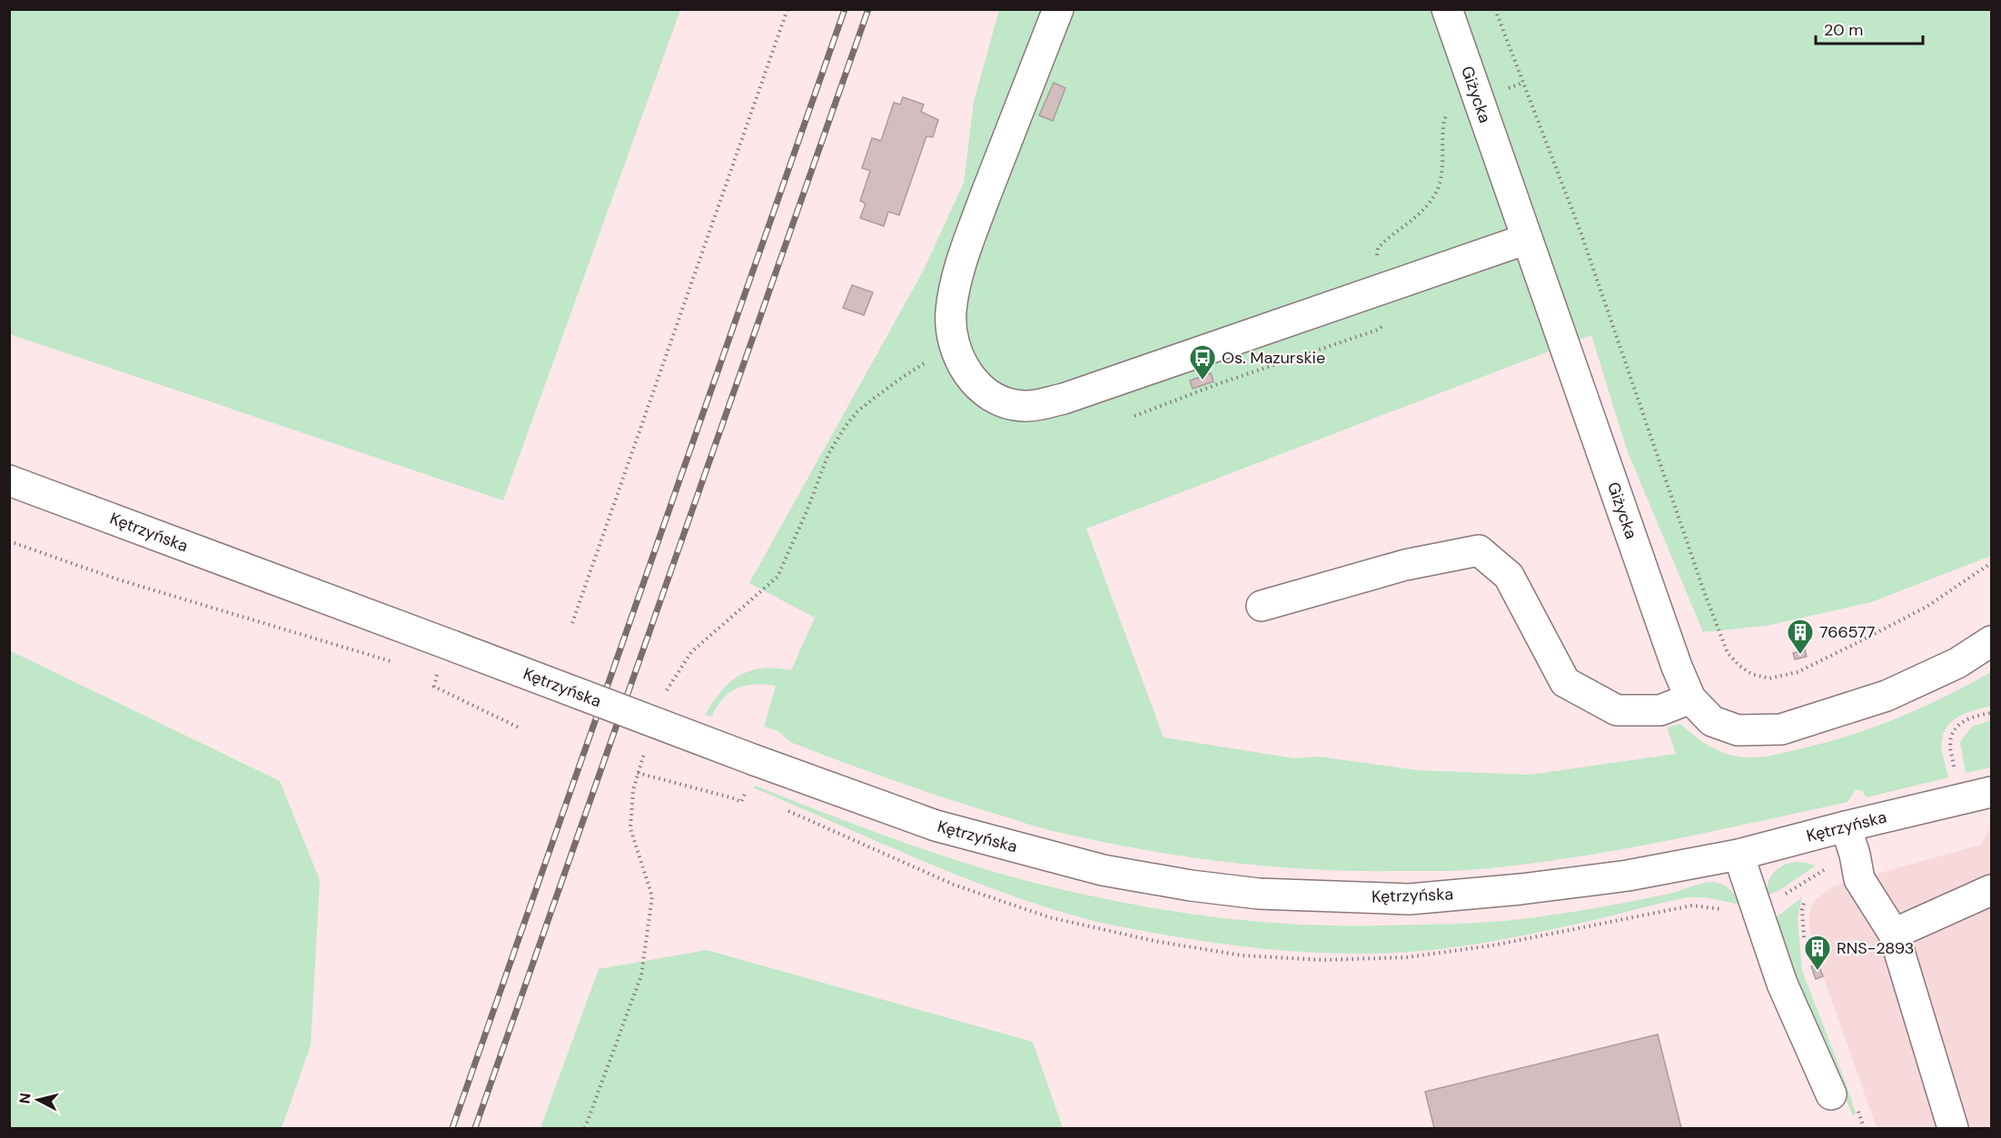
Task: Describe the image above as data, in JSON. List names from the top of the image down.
{
  "streets": {
    "street": ["Giżycka", "Kętrzyńska"]
  },
  "places": {
    "bus stop": ["Os. Mazurskie"],
    "building": ["766577", "RNS-2893"]
  },
  "scale_bar": "20 m",
  "north": "left"
}
